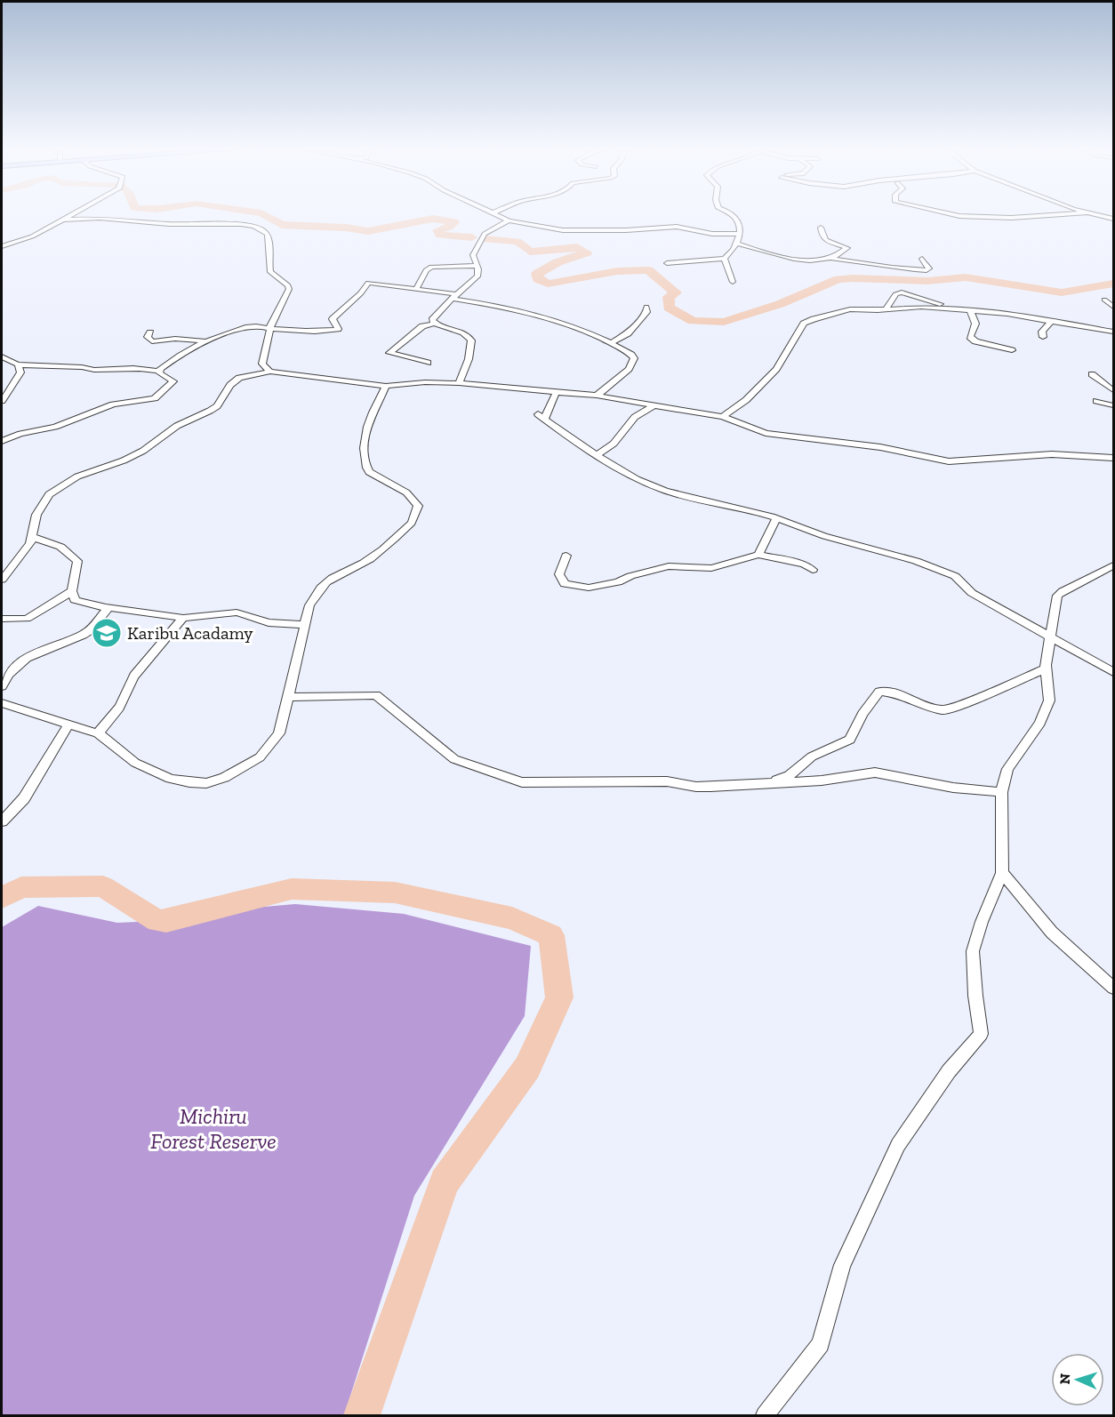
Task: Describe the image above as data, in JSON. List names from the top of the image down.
{
  "parks": ["Michiru Forest Reserve"],
  "places": {
    "school or university": ["Karibu Acadamy"]
  },
  "north": "left"
}
